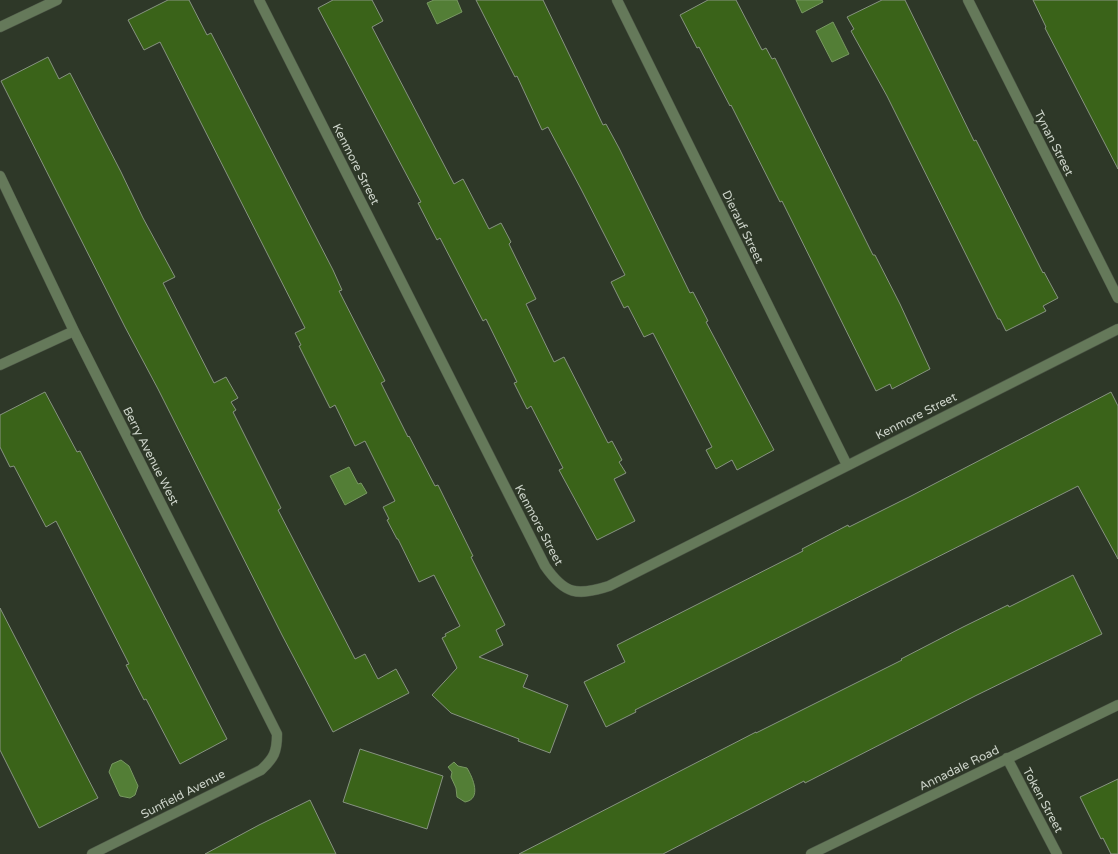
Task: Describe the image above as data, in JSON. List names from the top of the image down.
{
  "streets": {
    "street": [
      "Tynan Street",
      "Kenmore Street",
      "Dierauf Street",
      "Berry Avenue West",
      "Annadale Road",
      "Sunfield Avenue",
      "Token Street"
    ]
  },
  "crossings": [
    ["Kenmore Street", "Dierauf Street"],
    ["Berry Avenue West", "Sunfield Avenue"],
    ["Annadale Road", "Token Street"]
  ]
}
